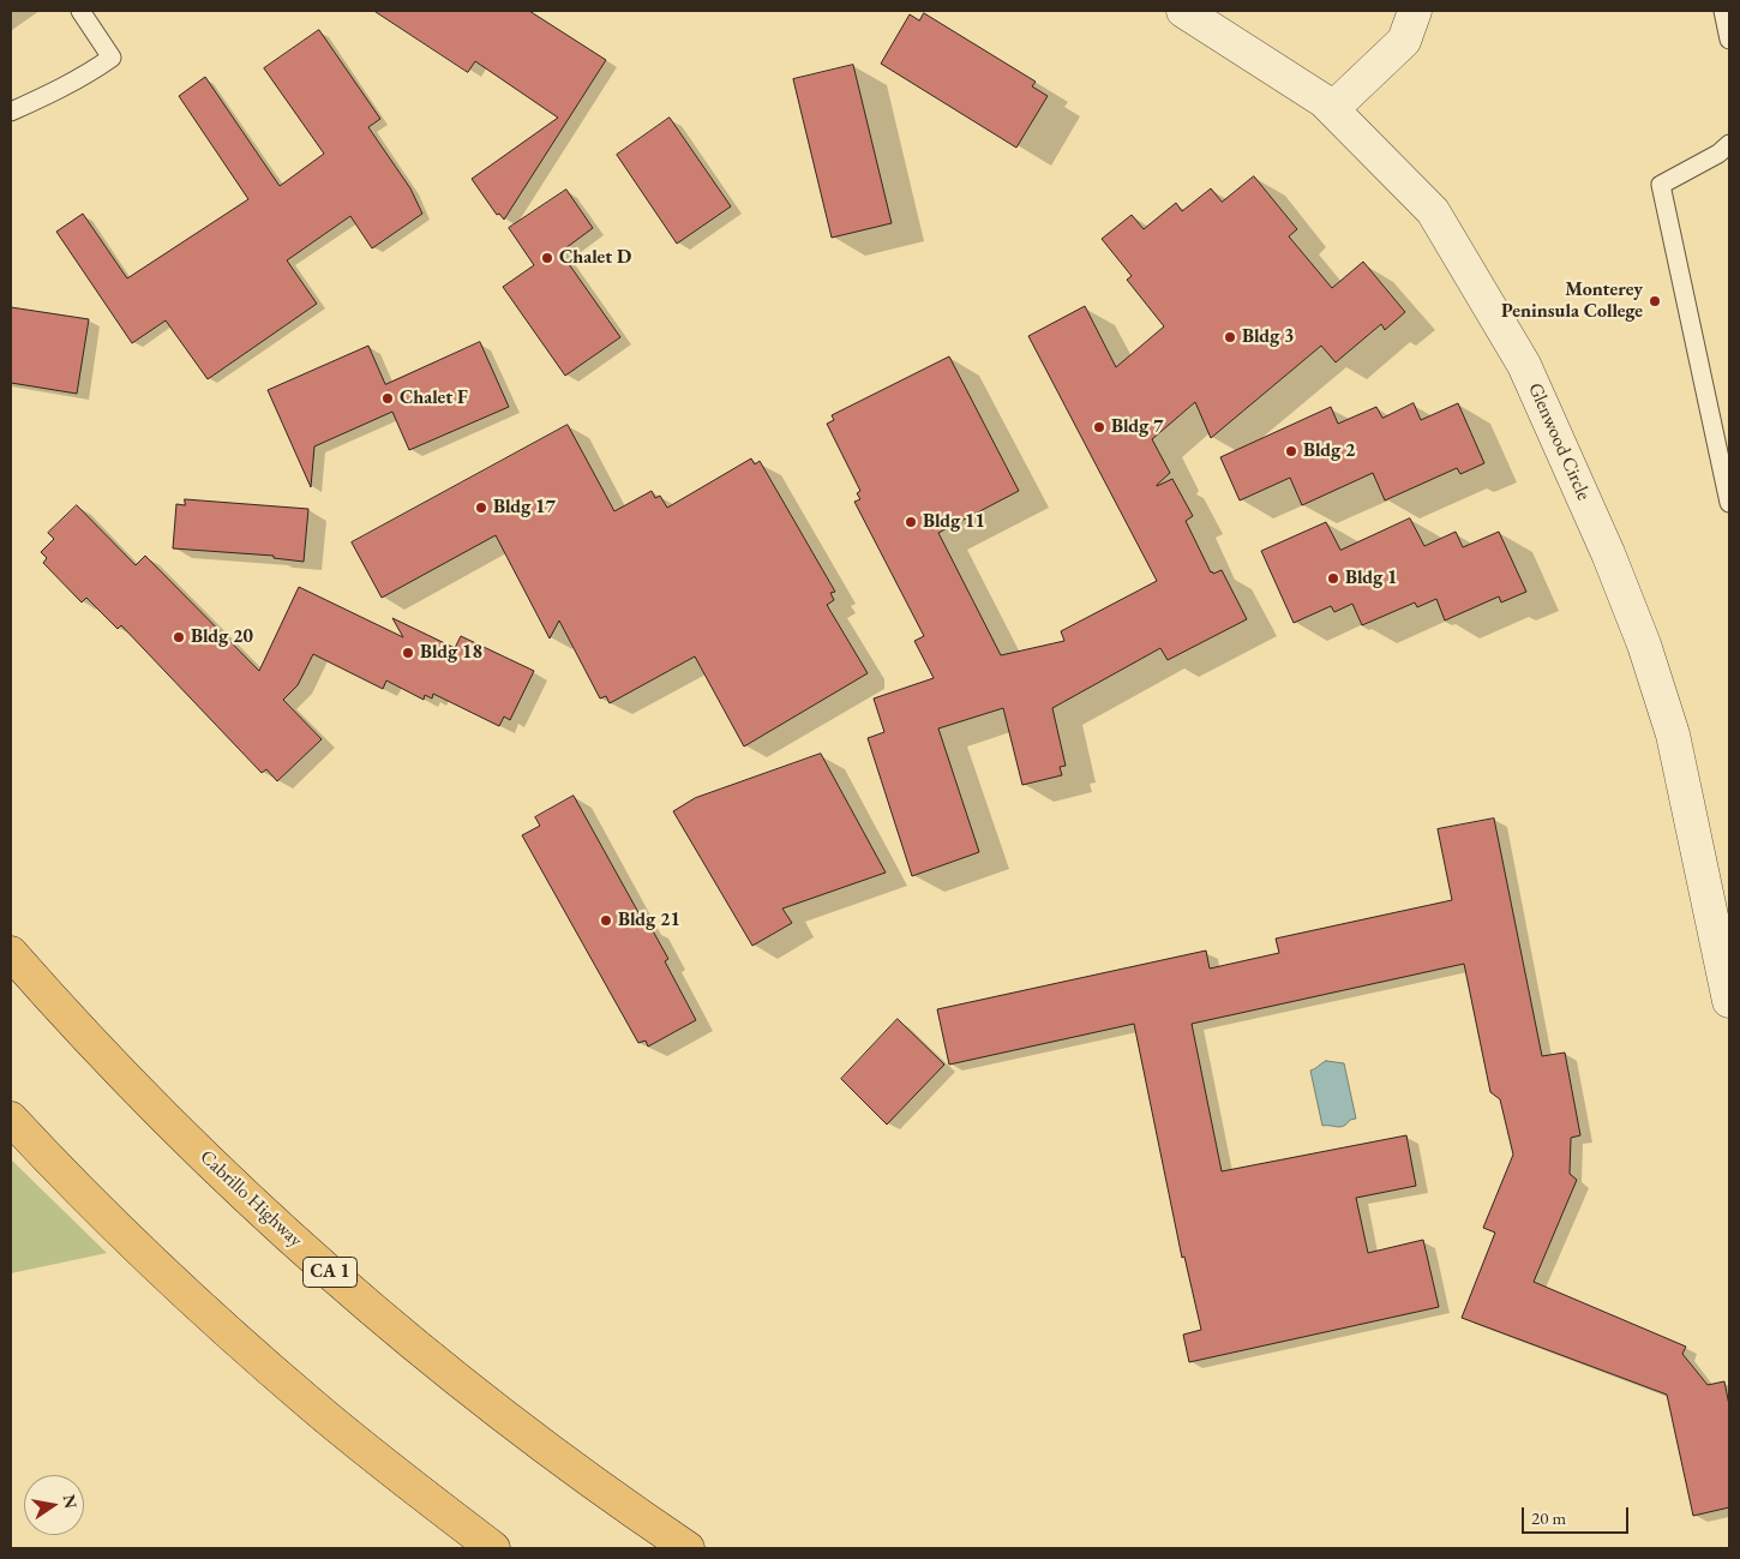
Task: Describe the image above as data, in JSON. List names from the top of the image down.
{
  "streets": {
    "highway": ["Cabrillo Highway", "CA 1"],
    "street": ["Glenwood Circle"]
  },
  "places": [
    "Chalet D",
    "Monterey Peninsula College",
    "Bldg 3",
    "Chalet F",
    "Bldg 7",
    "Bldg 2",
    "Bldg 17",
    "Bldg 11",
    "Bldg 1",
    "Bldg 20",
    "Bldg 18",
    "Bldg 21"
  ],
  "scale_bar": "20 m",
  "north": "right"
}
